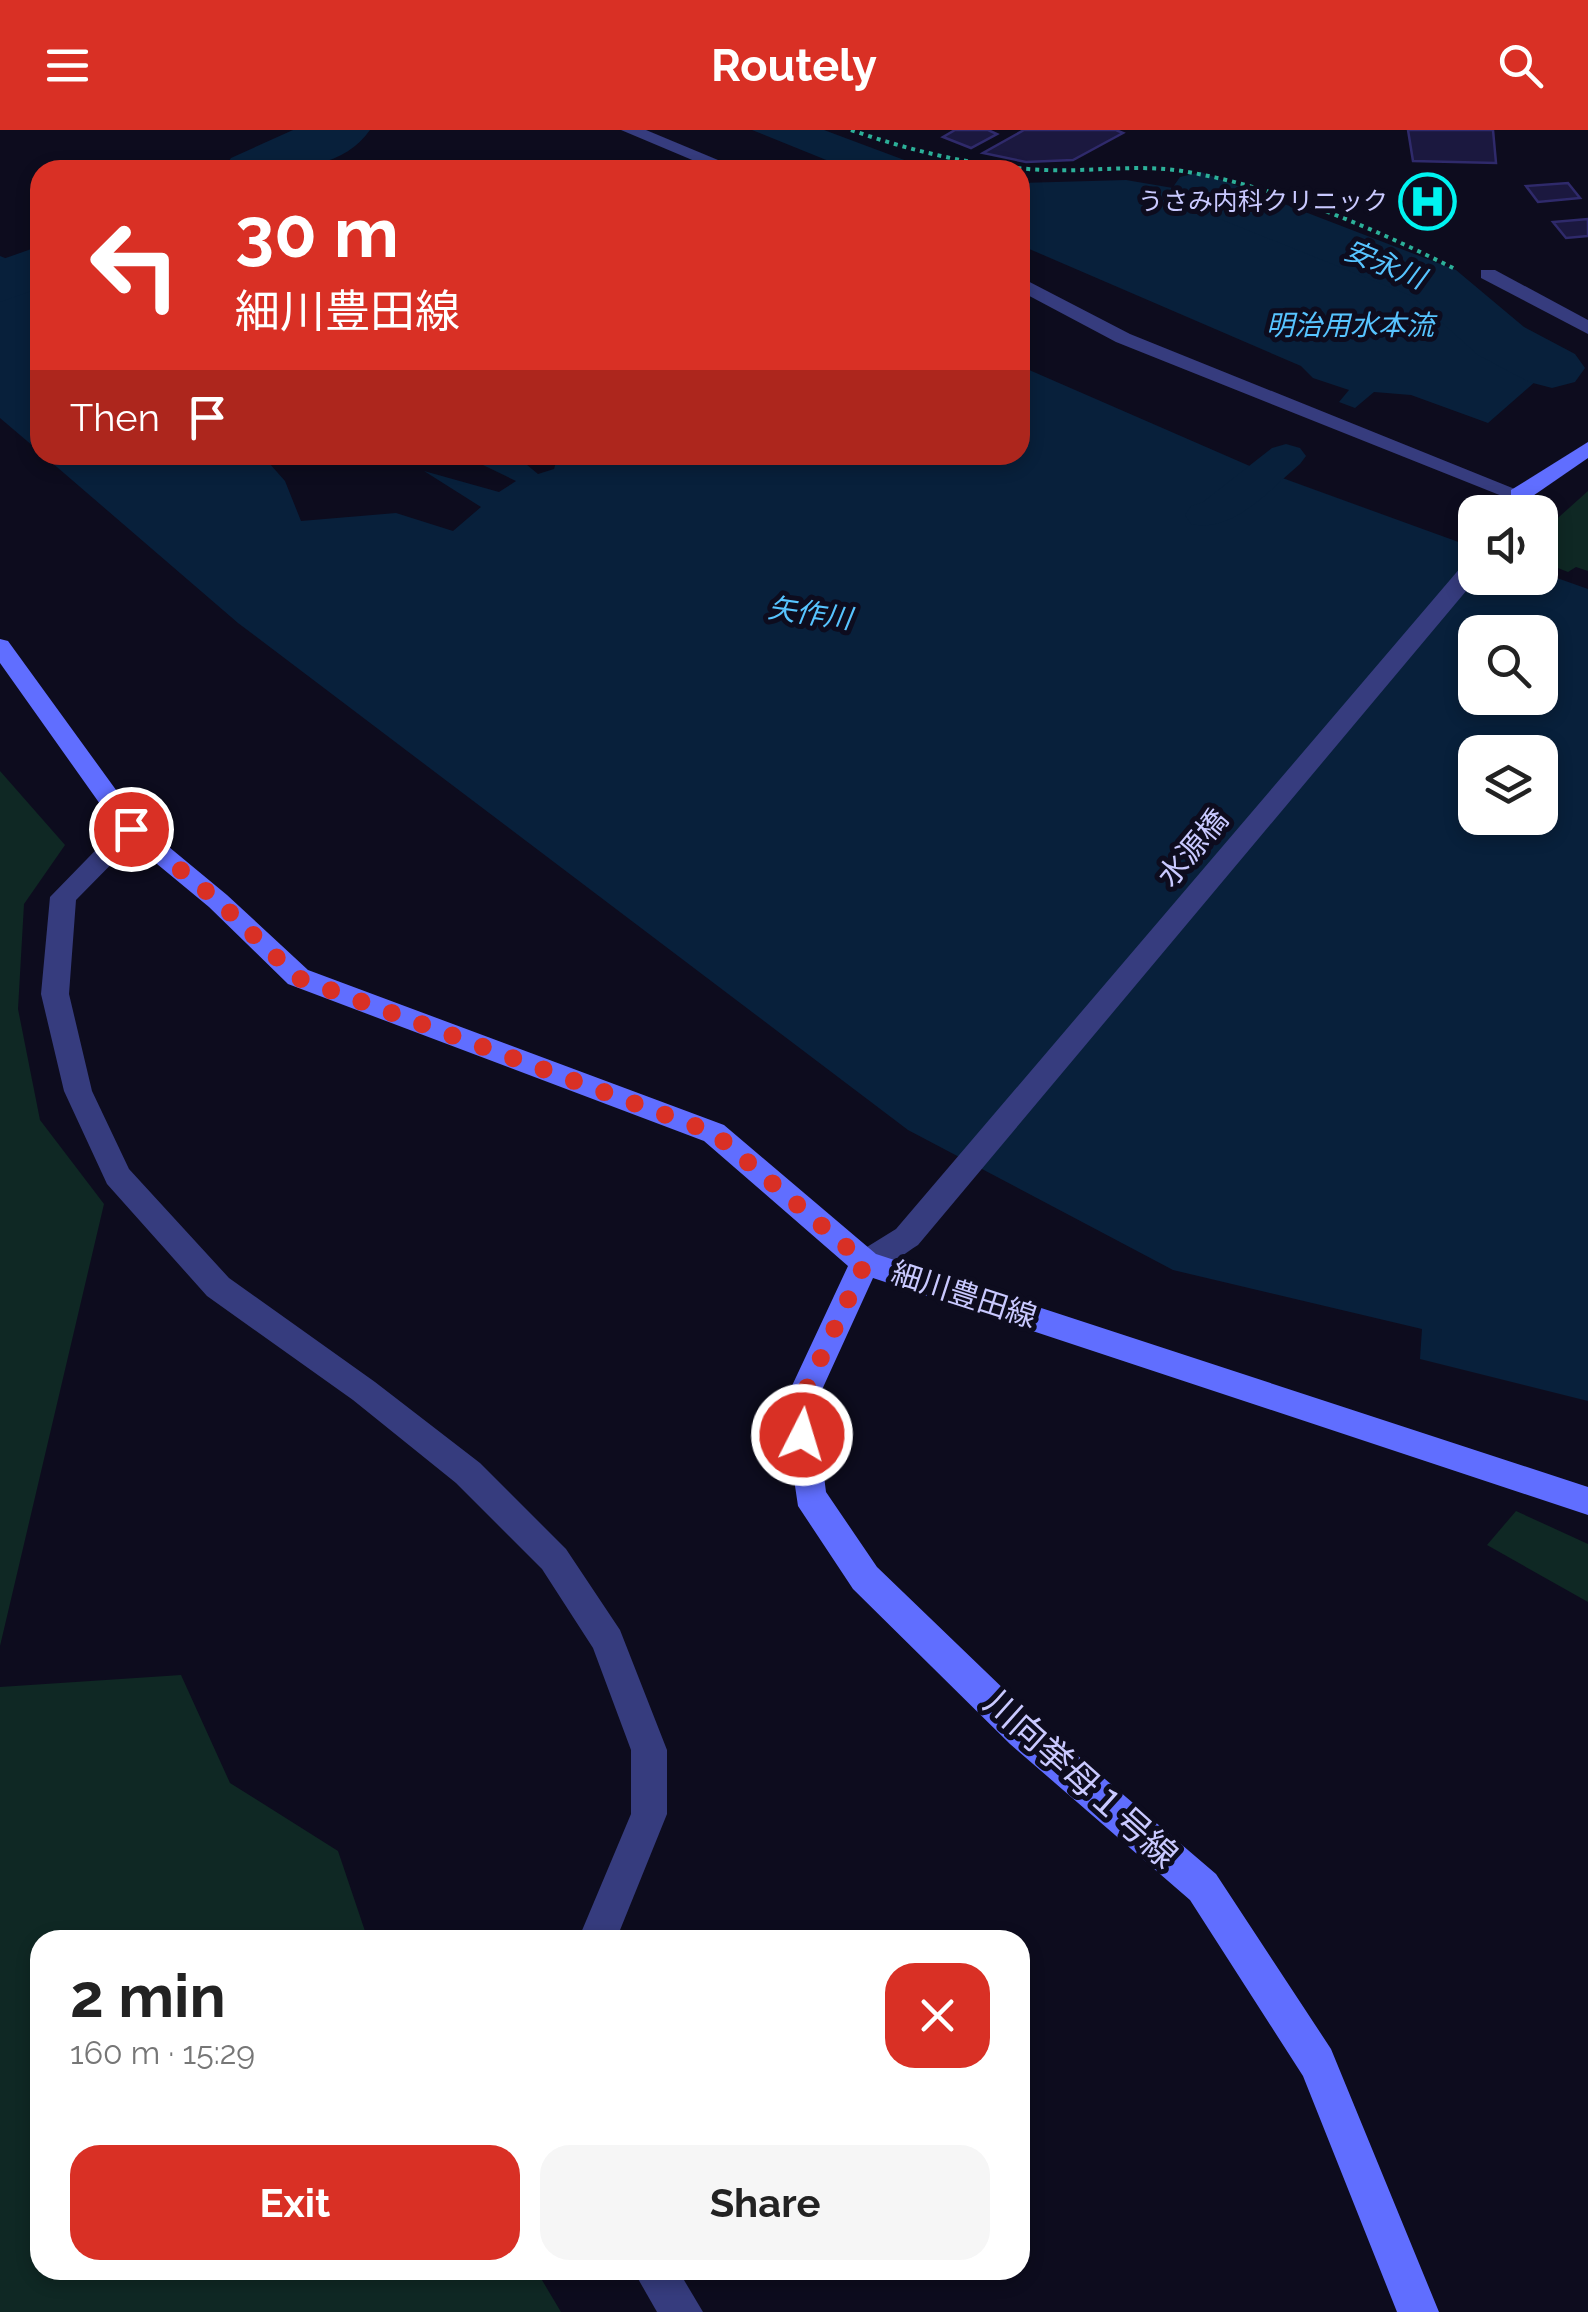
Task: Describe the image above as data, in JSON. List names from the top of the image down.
{
  "streets": {
    "main road": ["細川豊田線", "川向挙母１号線"],
    "street": ["水源橋"]
  },
  "crossings": [
    ["水源橋", "細川豊田線"],
    ["水源橋", "川向挙母１号線"],
    ["細川豊田線", "川向挙母１号線"]
  ],
  "water": ["安永川", "明治用水本流", "矢作川"],
  "places": {
    "hospital": ["うさみ内科クリニック"]
  },
  "page": {
    "header": "Routely",
    "turn": ["30 m", "細川豊田線"],
    "then": "Then",
    "heading": ["2 min", "160 m · 15:29"],
    "buttons": ["Exit", "Share"]
  }
}
